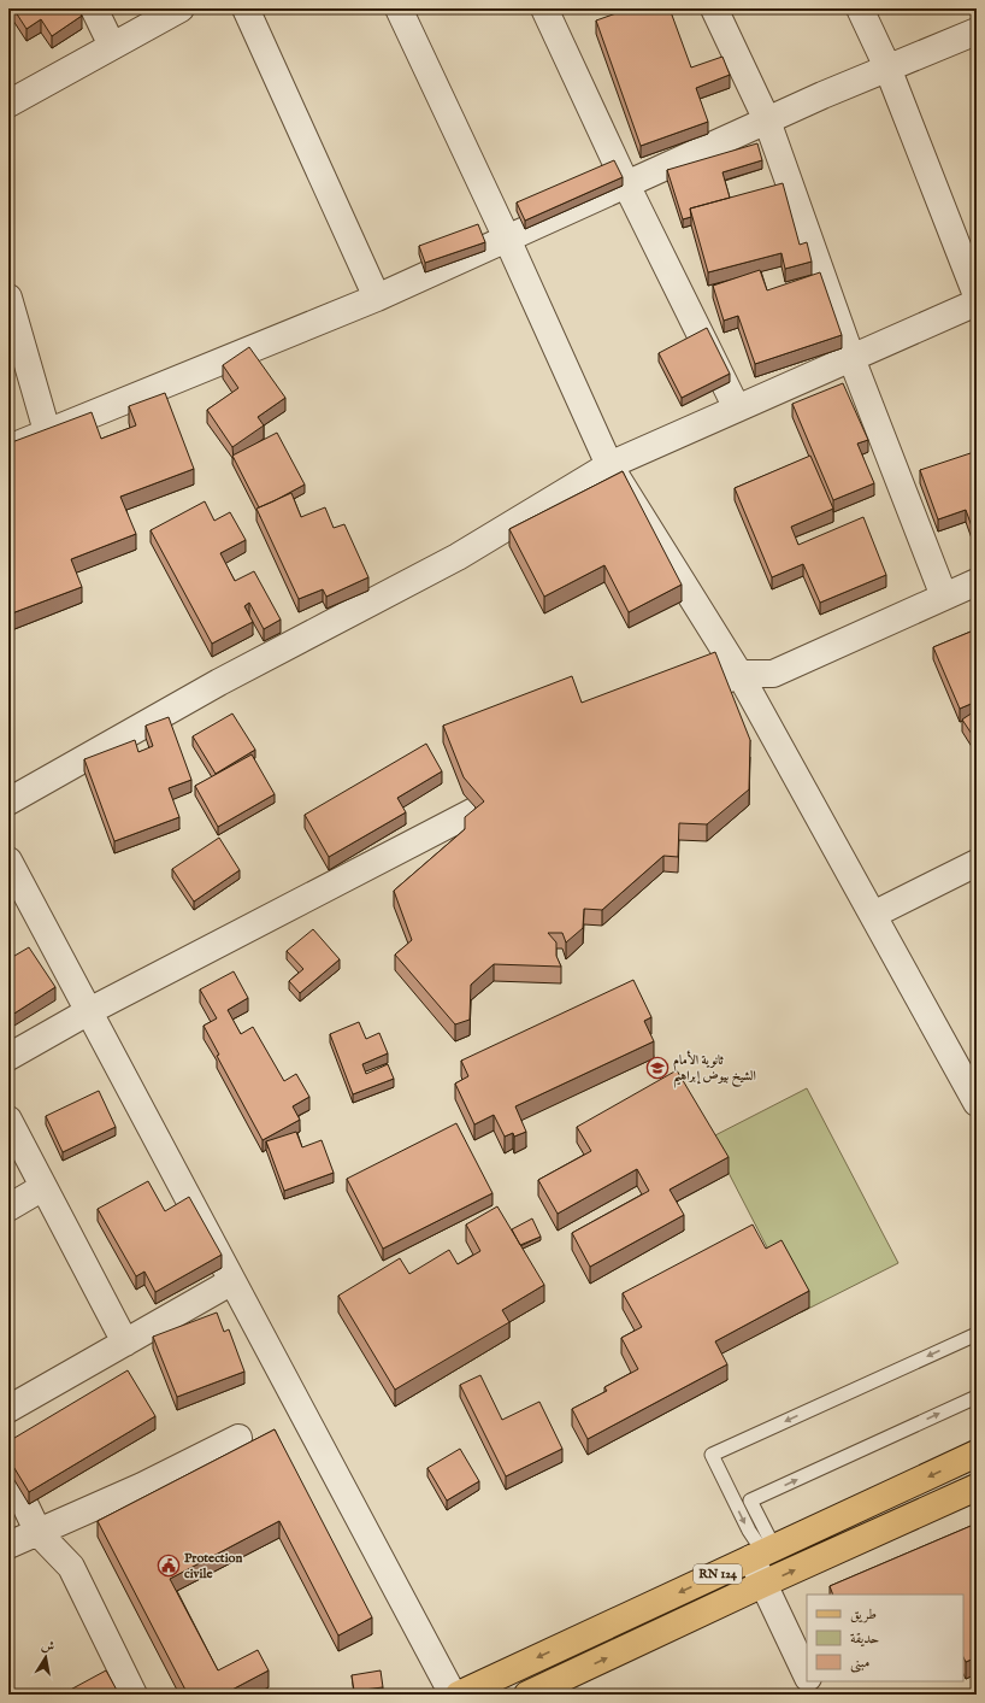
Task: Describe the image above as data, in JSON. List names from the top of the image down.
{
  "streets": {
    "main road": ["RN 124"]
  },
  "places": {
    "school or university": ["ثانوية الأمام الشيخ بيوض إبراهيم"],
    "public building": ["Protection civile"]
  },
  "legend": ["طريق", "حديقة", "مبنى"],
  "north": "top"
}
